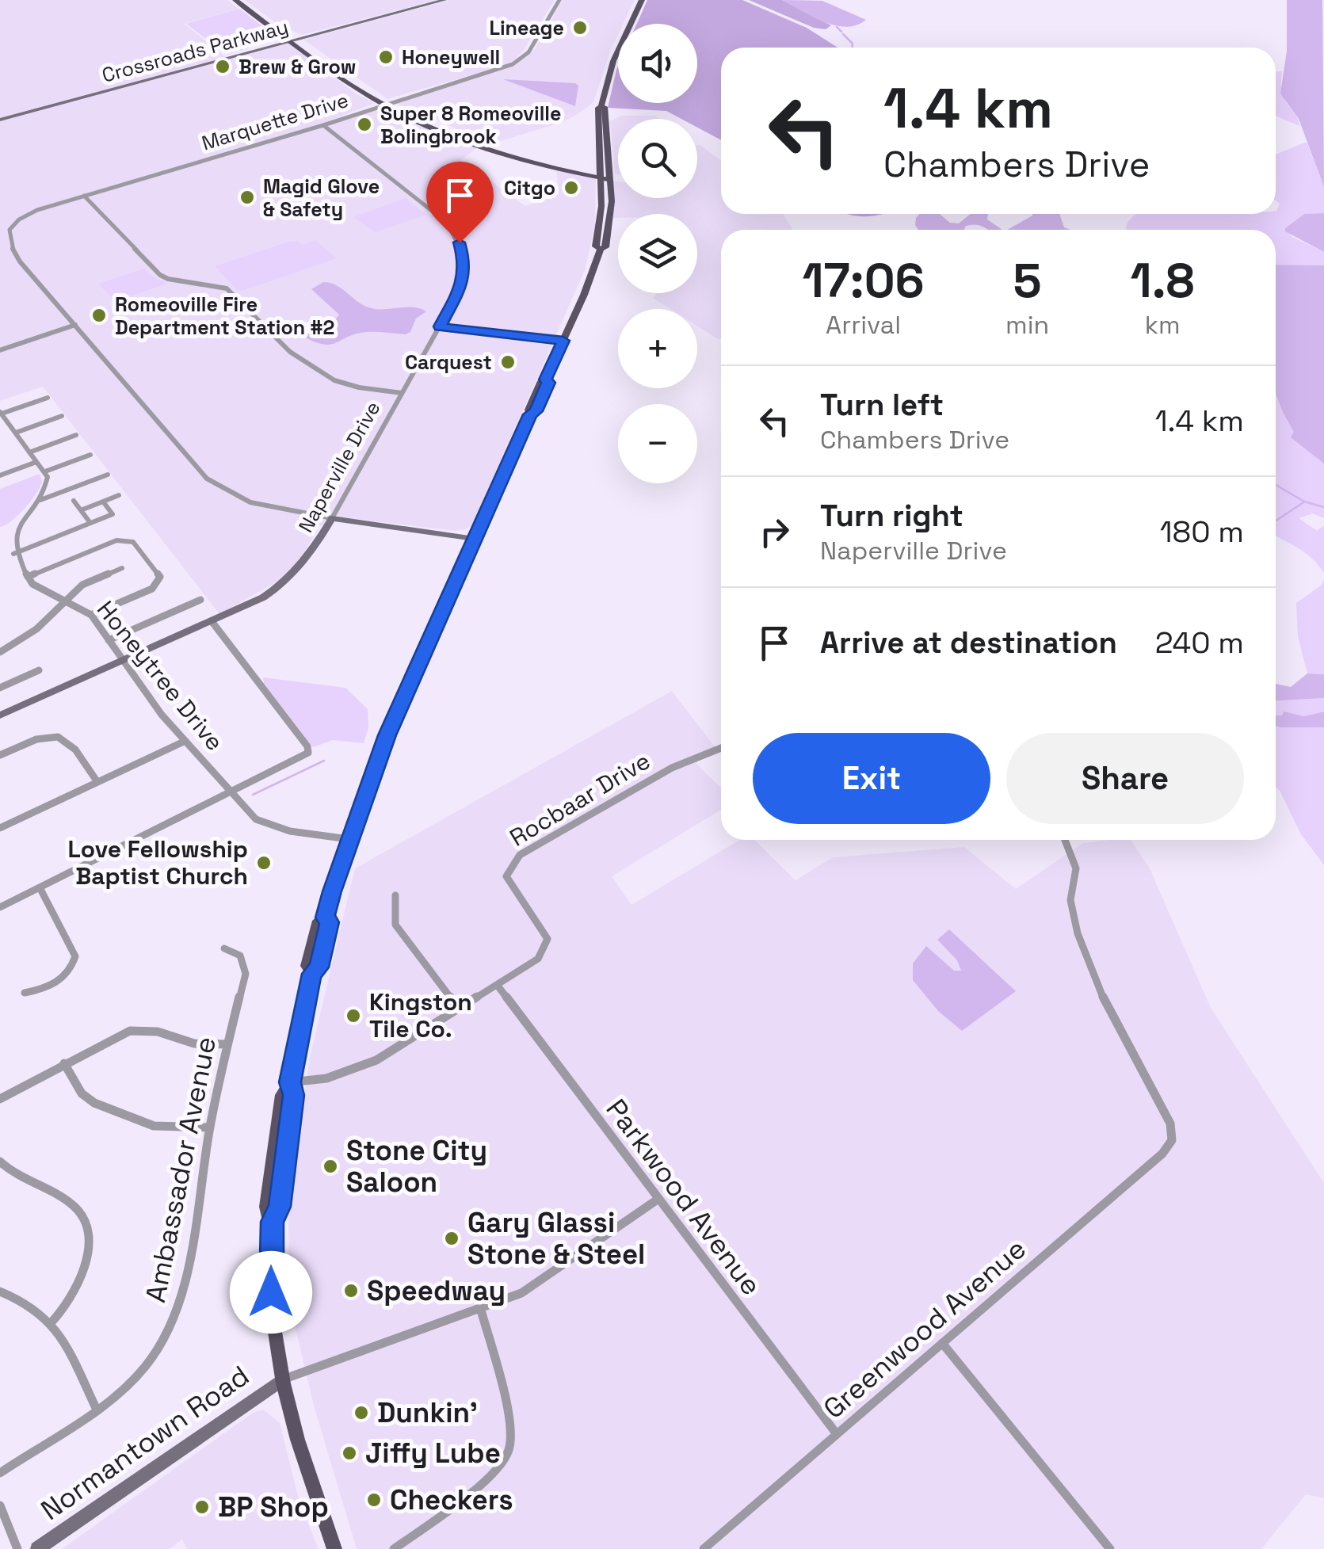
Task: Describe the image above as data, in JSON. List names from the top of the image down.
{
  "streets": {
    "street": [
      "Crossroads Parkway",
      "Marquette Drive",
      "Naperville Drive",
      "Honeytree Drive",
      "Rocbaar Drive",
      "Ambassador Avenue",
      "Parkwood Avenue",
      "Greenwood Avenue",
      "Normantown Road"
    ]
  },
  "crossings": [
    ["Marquette Drive", "Naperville Drive"],
    ["Naperville Drive", "Honeytree Drive"],
    ["Rocbaar Drive", "Parkwood Avenue"],
    ["Parkwood Avenue", "Greenwood Avenue"]
  ],
  "places": [
    "Lineage",
    "Honeywell",
    "Brew & Grow",
    "Super 8 Romeoville Bolingbrook",
    "Citgo",
    "Magid Glove & Safety",
    "Romeoville Fire Department Station #2",
    "Carquest",
    "Love Fellowship Baptist Church",
    "Kingston Tile Co.",
    "Stone City Saloon",
    "Gary Glassi Stone & Steel",
    "Speedway",
    "Dunkin'",
    "Jiffy Lube",
    "Checkers",
    "BP Shop"
  ],
  "page": {
    "map_buttons": ["+", "−"],
    "turn": ["1.4 km", "Chambers Drive"],
    "eta": [
      "17:06",
      "Arrival",
      "5",
      "min",
      "1.8",
      "km"
    ],
    "list": [
      {
        "name": "Turn left",
        "note": "Chambers Drive",
        "value": "1.4 km"
      },
      {
        "name": "Turn right",
        "note": "Naperville Drive",
        "value": "180 m"
      },
      {
        "name": "Arrive at destination",
        "value": "240 m"
      }
    ],
    "buttons": ["Exit", "Share"]
  }
}
